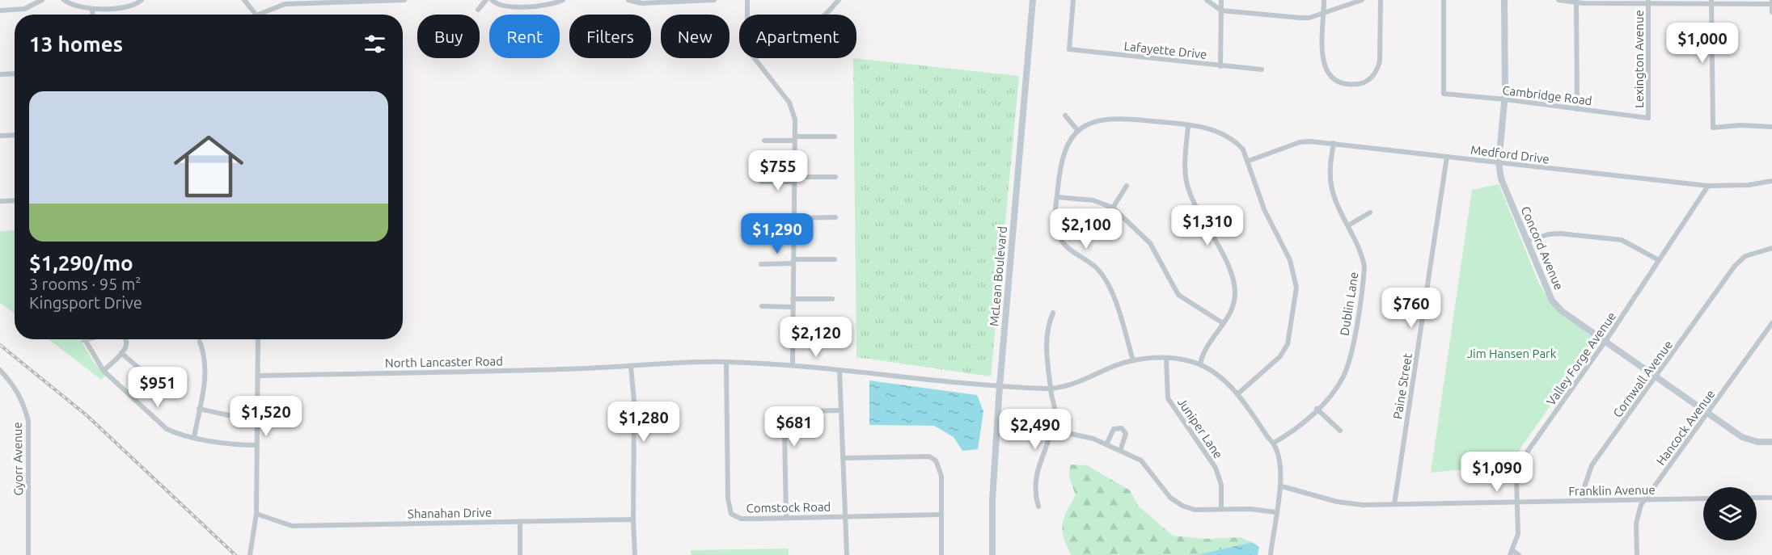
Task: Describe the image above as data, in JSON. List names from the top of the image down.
{
  "streets": {
    "street": [
      "Lafayette Drive",
      "Lexington Avenue",
      "Cambridge Road",
      "Medford Drive",
      "Concord Avenue",
      "McLean Boulevard",
      "Dublin Lane",
      "Valley Forge Avenue",
      "North Lancaster Road",
      "Cornwall Avenue",
      "Paine Street",
      "Hancock Avenue",
      "Juniper Lane",
      "Gyorr Avenue",
      "Franklin Avenue",
      "Comstock Road",
      "Shanahan Drive"
    ]
  },
  "crossings": [
    ["Lexington Avenue", "Cambridge Road"],
    ["Cambridge Road", "Concord Avenue"],
    ["Medford Drive", "Concord Avenue"],
    ["Medford Drive", "Dublin Lane"],
    ["Medford Drive", "Valley Forge Avenue"],
    ["Medford Drive", "Paine Street"],
    ["Concord Avenue", "Valley Forge Avenue"],
    ["Concord Avenue", "Cornwall Avenue"],
    ["Concord Avenue", "Hancock Avenue"],
    ["McLean Boulevard", "North Lancaster Road"],
    ["Dublin Lane", "North Lancaster Road"],
    ["Valley Forge Avenue", "Franklin Avenue"],
    ["North Lancaster Road", "Juniper Lane"],
    ["North Lancaster Road", "Comstock Road"],
    ["Cornwall Avenue", "Franklin Avenue"],
    ["Paine Street", "Franklin Avenue"],
    ["Hancock Avenue", "Franklin Avenue"]
  ],
  "parks": ["Jim Hansen Park"],
  "page": {
    "chip": [
      "Buy",
      "Rent",
      "Filters",
      "New",
      "Apartment"
    ],
    "heading": "13 homes",
    "price": [
      "$1,000",
      "$755",
      "$1,310",
      "$2,100",
      "$1,290",
      "$760",
      "$2,120",
      "$951",
      "$1,520",
      "$1,280",
      "$681",
      "$2,490",
      "$1,090"
    ],
    "list": [
      {
        "name": "$1,290/mo",
        "note": "3 rooms · 95 m² · Kingsport Drive"
      }
    ]
  }
}
